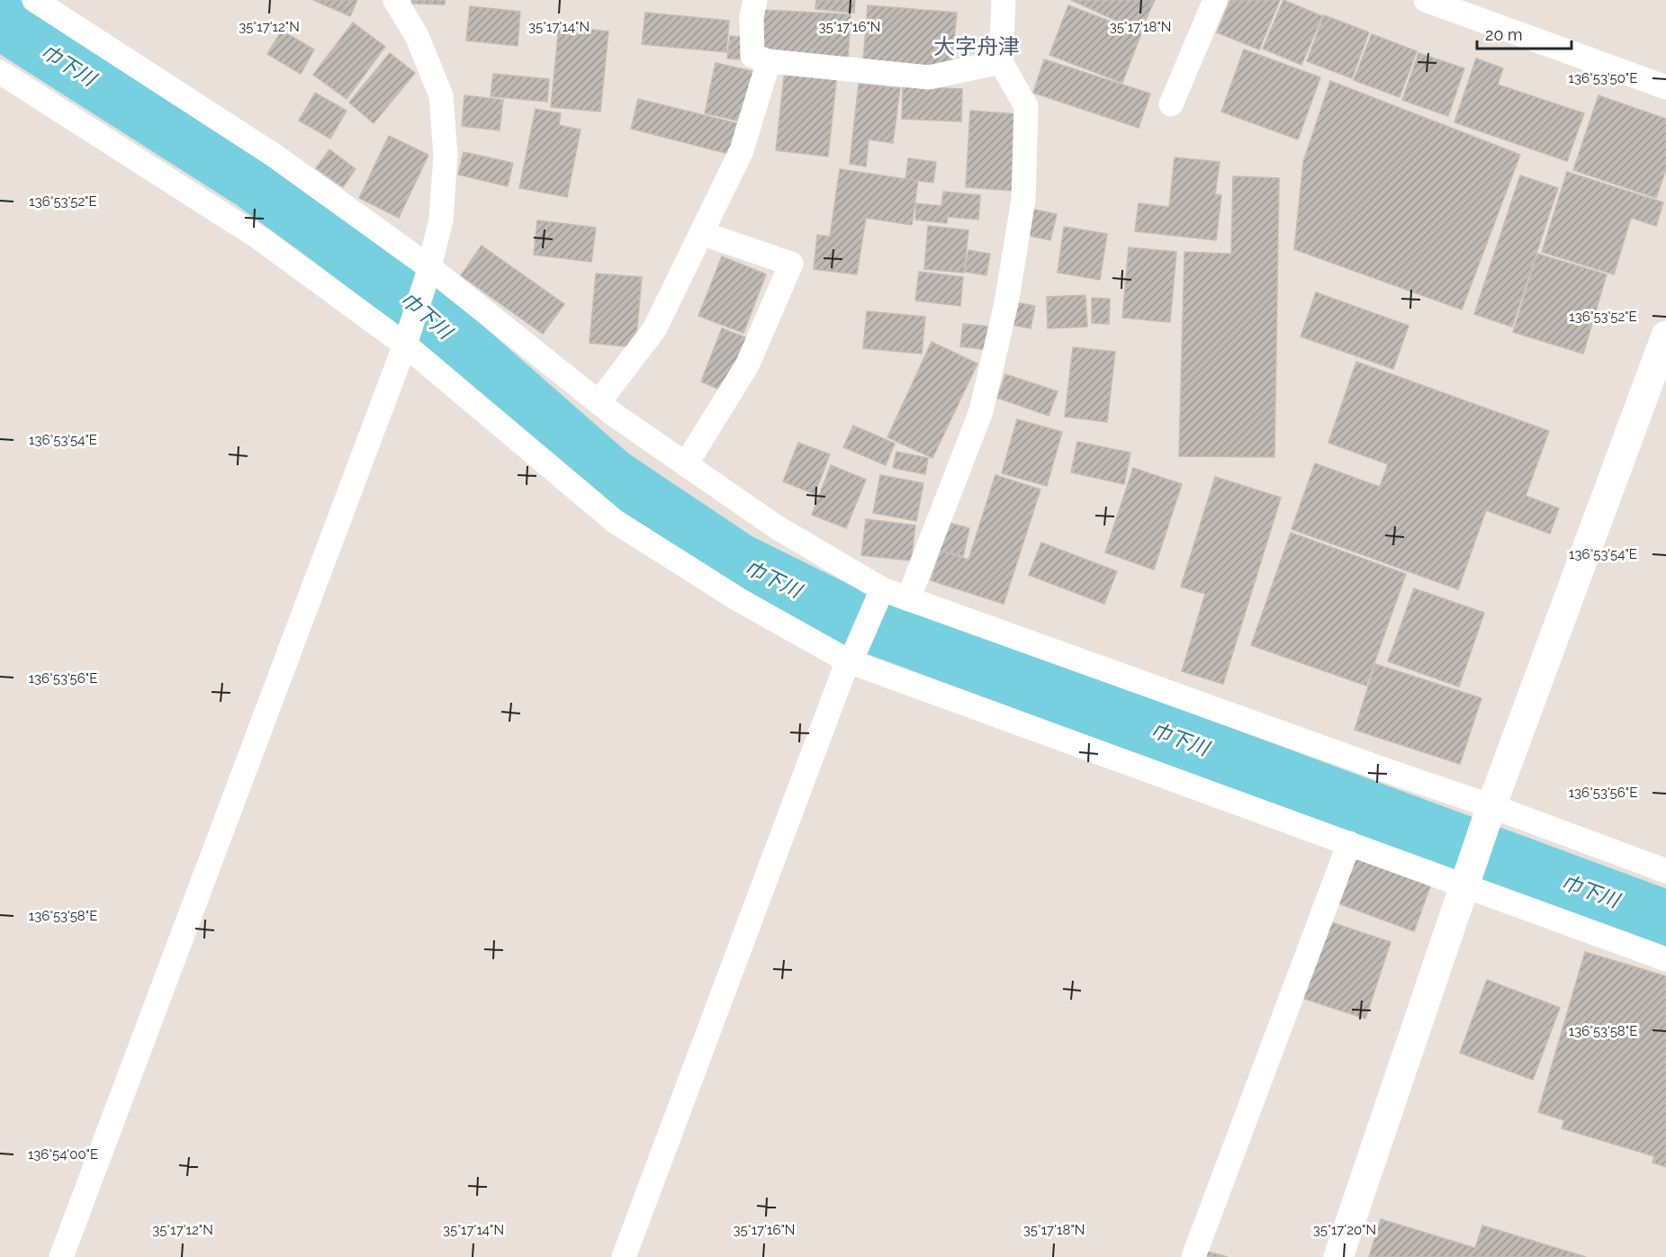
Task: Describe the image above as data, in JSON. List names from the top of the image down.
{
  "districts": ["大字舟津"],
  "water": ["巾下川"],
  "scale_bar": "20 m",
  "coordinates": [
    "35°17'12\"N",
    "35°17'14\"N",
    "35°17'16\"N",
    "35°17'18\"N",
    "136°53'50\"E",
    "136°53'52\"E",
    "136°53'54\"E",
    "136°53'56\"E",
    "136°53'58\"E",
    "136°54'00\"E",
    "35°17'20\"N"
  ]
}
